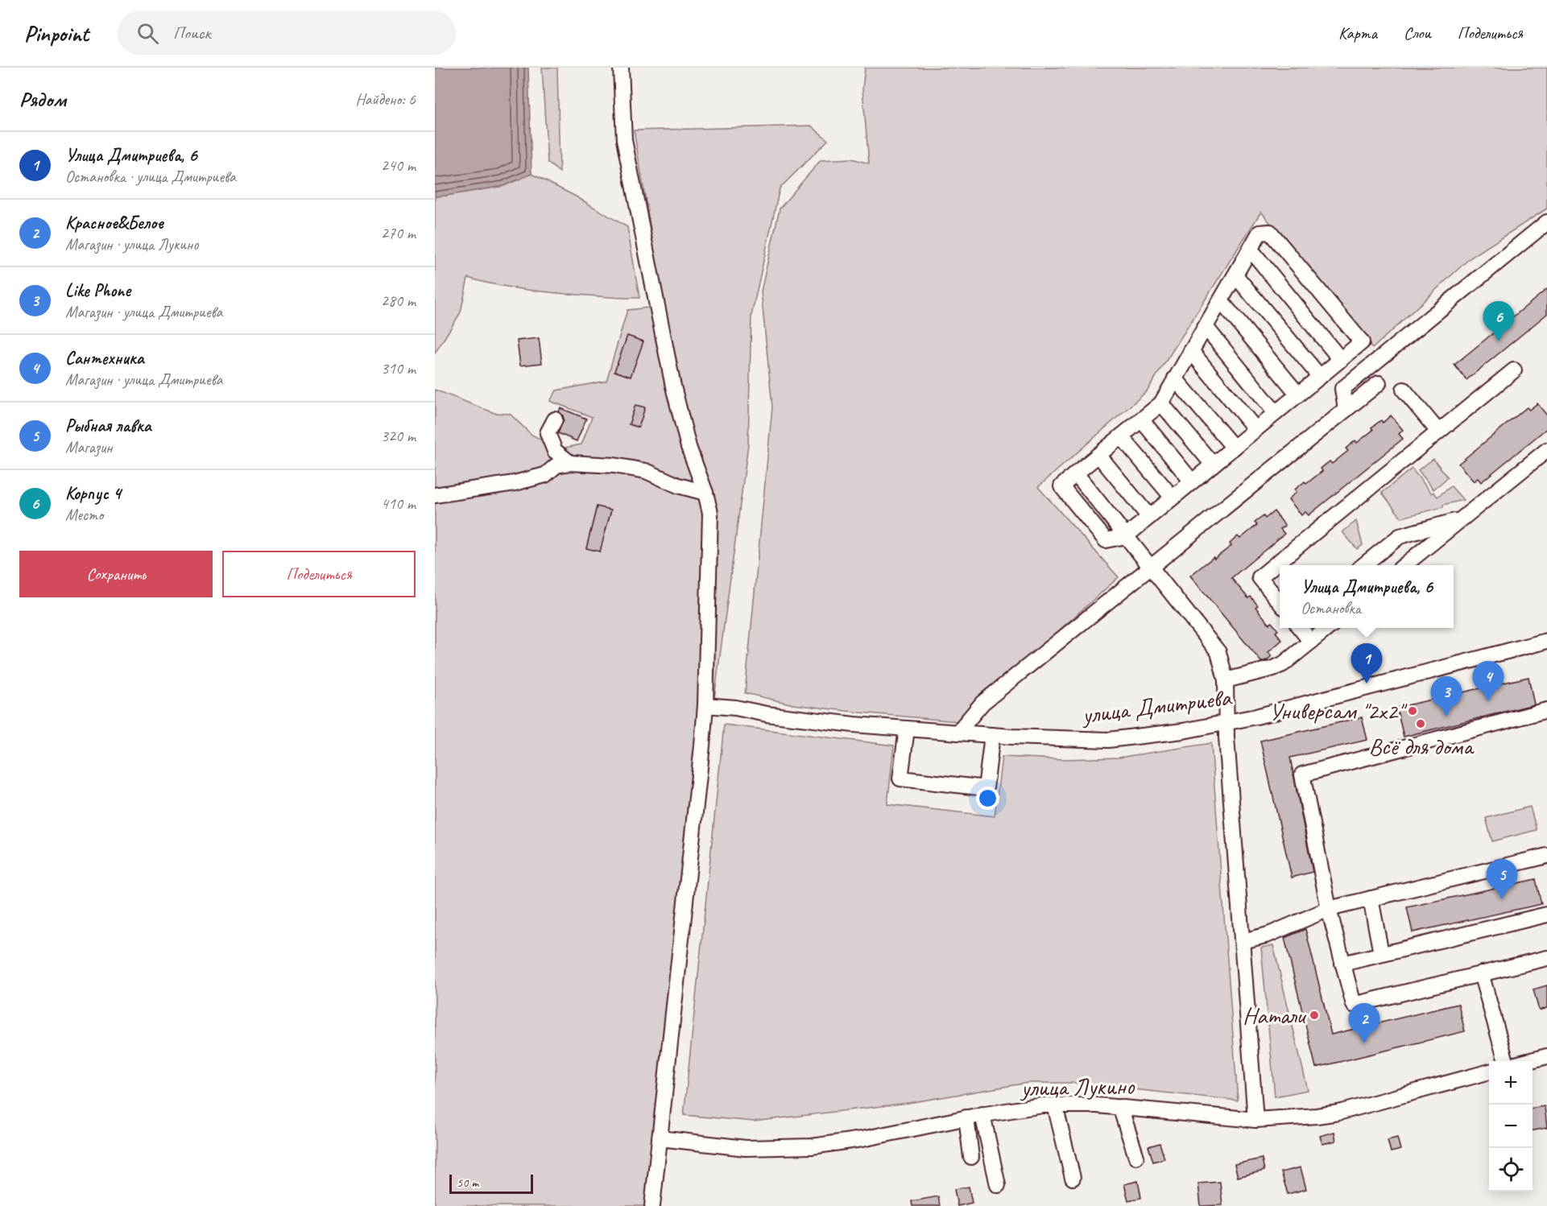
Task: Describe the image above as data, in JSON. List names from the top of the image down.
{
  "streets": {
    "street": ["улица Дмитриева", "улица Лукино"]
  },
  "places": ["Универсам \"2x2\"", "Всё для дома", "Натали"],
  "scale_bar": "50 m",
  "page": {
    "header": "Pinpoint",
    "search": "Поиск",
    "nav": ["Карта", "Слои", "Поделиться"],
    "heading": ["Рядом", "Найдено: 6"],
    "list": [
      {
        "mark": "1",
        "name": "Улица Дмитриева, 6",
        "note": "Остановка · улица Дмитриева",
        "value": "240 m"
      },
      {
        "mark": "2",
        "name": "Красное&Белое",
        "note": "Магазин · улица Лукино",
        "value": "270 m"
      },
      {
        "mark": "3",
        "name": "Like Phone",
        "note": "Магазин · улица Дмитриева",
        "value": "280 m"
      },
      {
        "mark": "4",
        "name": "Сантехника",
        "note": "Магазин · улица Дмитриева",
        "value": "310 m"
      },
      {
        "mark": "5",
        "name": "Рыбная лавка",
        "note": "Магазин",
        "value": "320 m"
      },
      {
        "mark": "6",
        "name": "Корпус 4",
        "note": "Место",
        "value": "410 m"
      }
    ],
    "pins": [
      "6",
      "1",
      "4",
      "3",
      "5",
      "2"
    ],
    "buttons": ["Сохранить", "Поделиться"],
    "popup": ["Улица Дмитриева, 6", "Остановка"],
    "map_buttons": ["+", "−"],
    "scale": "50 m"
  }
}
